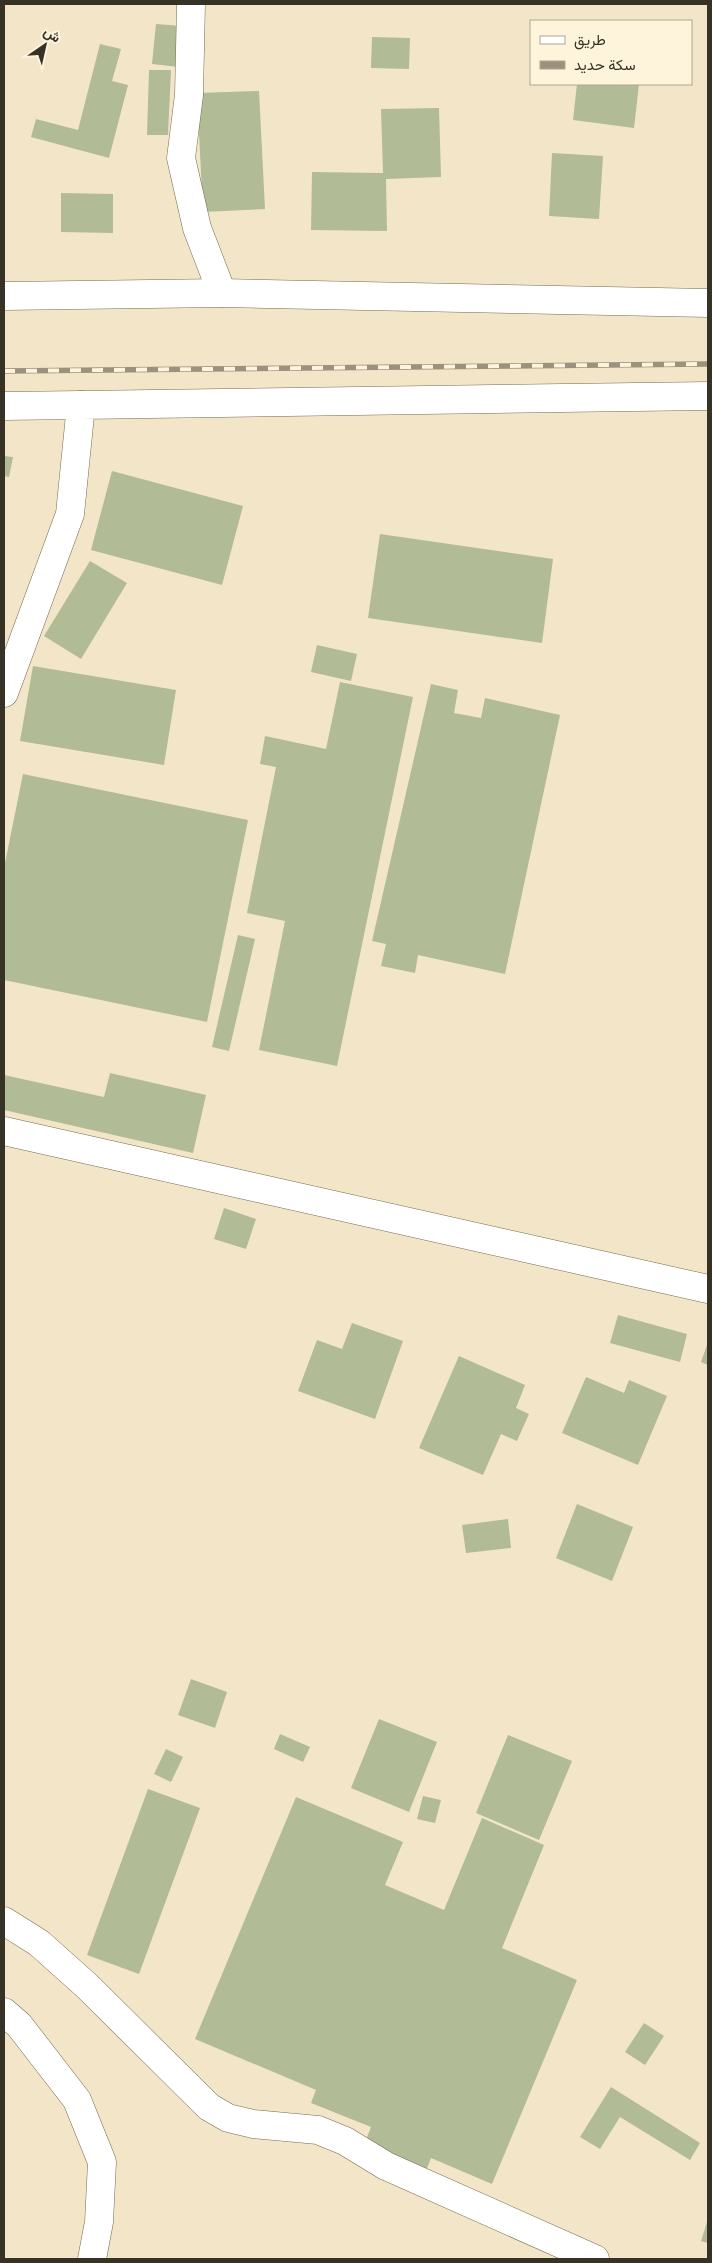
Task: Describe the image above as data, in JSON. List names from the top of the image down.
{
  "legend": ["طريق", "سكة حديد"],
  "north": "top right"
}
